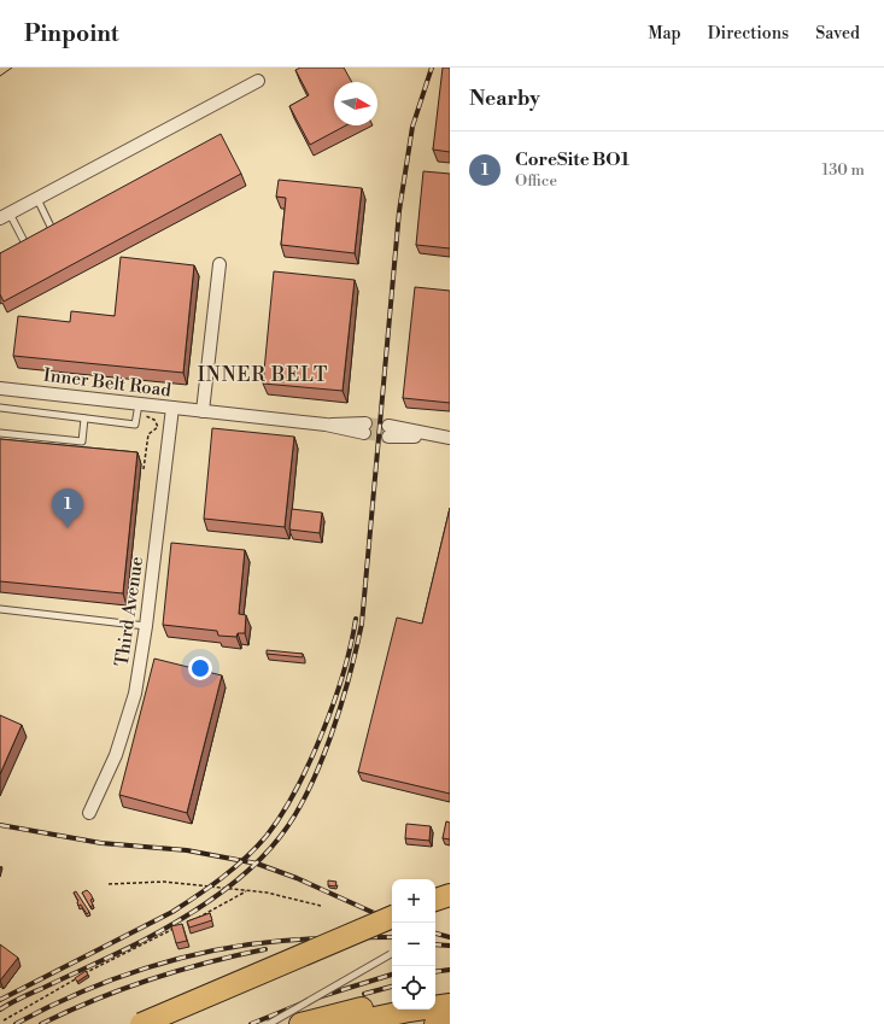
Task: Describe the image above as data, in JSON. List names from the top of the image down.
{
  "streets": {
    "street": ["Inner Belt Road", "Third Avenue"]
  },
  "crossings": [
    ["Inner Belt Road", "Third Avenue"]
  ],
  "districts": ["INNER BELT"],
  "north": "right",
  "page": {
    "header": "Pinpoint",
    "nav": ["Map", "Directions", "Saved"],
    "heading": "Nearby",
    "list": [
      {
        "mark": "1",
        "name": "CoreSite BO1",
        "note": "Office",
        "value": "130 m"
      }
    ],
    "pins": "1",
    "map_buttons": ["+", "−"]
  }
}
